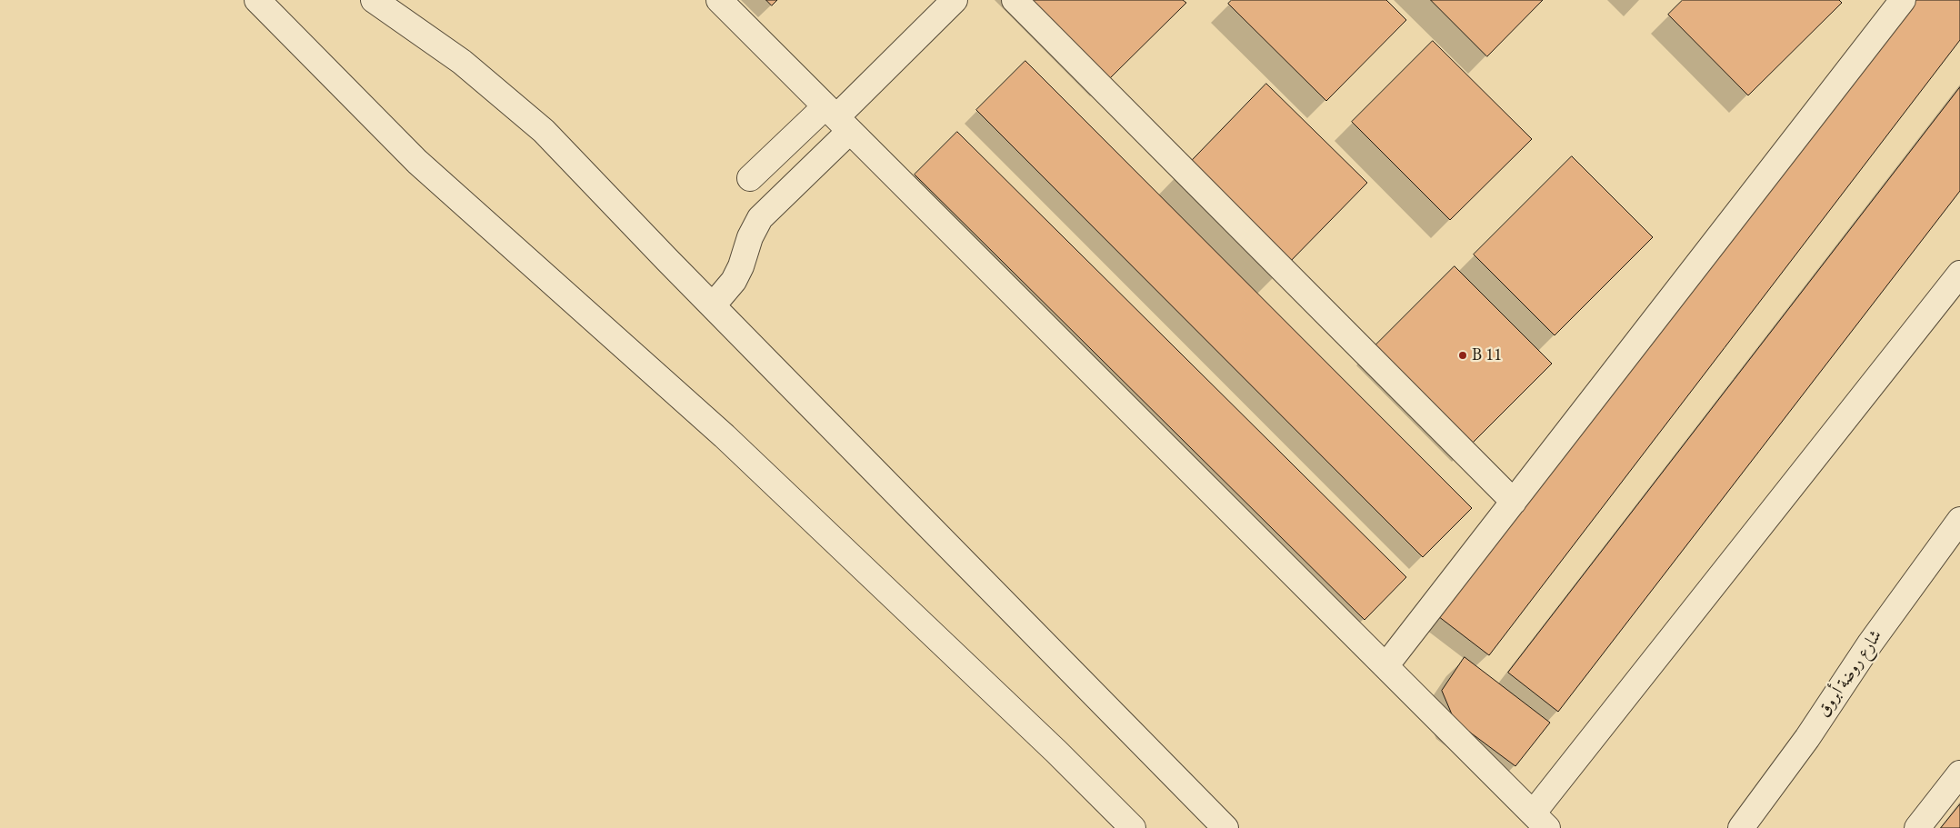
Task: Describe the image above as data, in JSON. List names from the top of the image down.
{
  "streets": {
    "street": ["شارع روضة أبروق"]
  },
  "places": ["B 11"]
}
